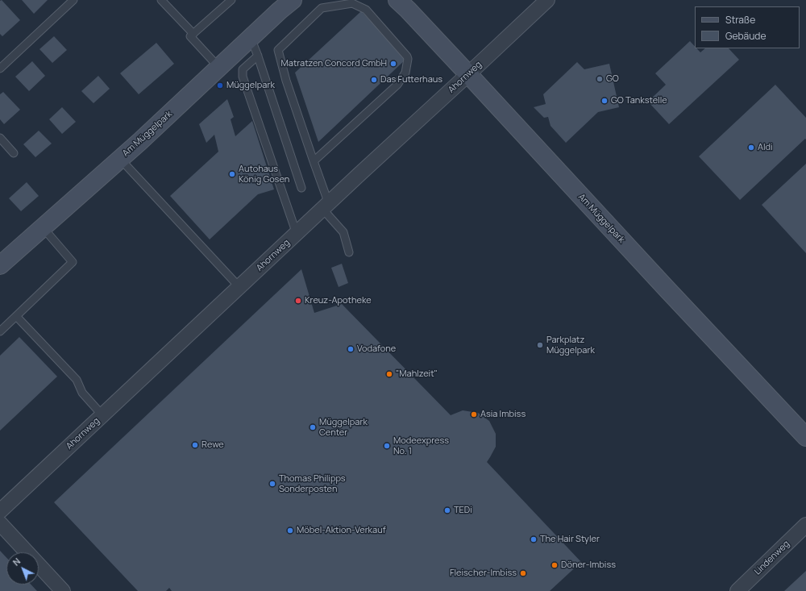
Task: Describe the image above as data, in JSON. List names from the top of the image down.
{
  "streets": {
    "main road": ["Am Müggelpark"],
    "street": ["Ahornweg", "Lindenweg"]
  },
  "crossings": [
    ["Ahornweg", "Am Müggelpark"]
  ],
  "places": [
    "Matratzen Concord GmbH",
    "GO",
    "Das Futterhaus",
    "Müggelpark",
    "GO Tankstelle",
    "Aldi",
    "Autohaus König Gosen",
    "Kreuz-Apotheke",
    "Parkplatz Müggelpark",
    "Vodafone",
    "\"Mahlzeit\"",
    "Asia Imbiss",
    "Müggelpark Center",
    "Rewe",
    "Modeexpress No. 1",
    "Thomas Philipps Sonderposten",
    "TEDi",
    "Möbel-Aktion-Verkauf",
    "The Hair Styler",
    "Döner-Imbiss",
    "Fleischer-Imbiss"
  ],
  "legend": ["Straße", "Gebäude"],
  "north": "top left"
}
